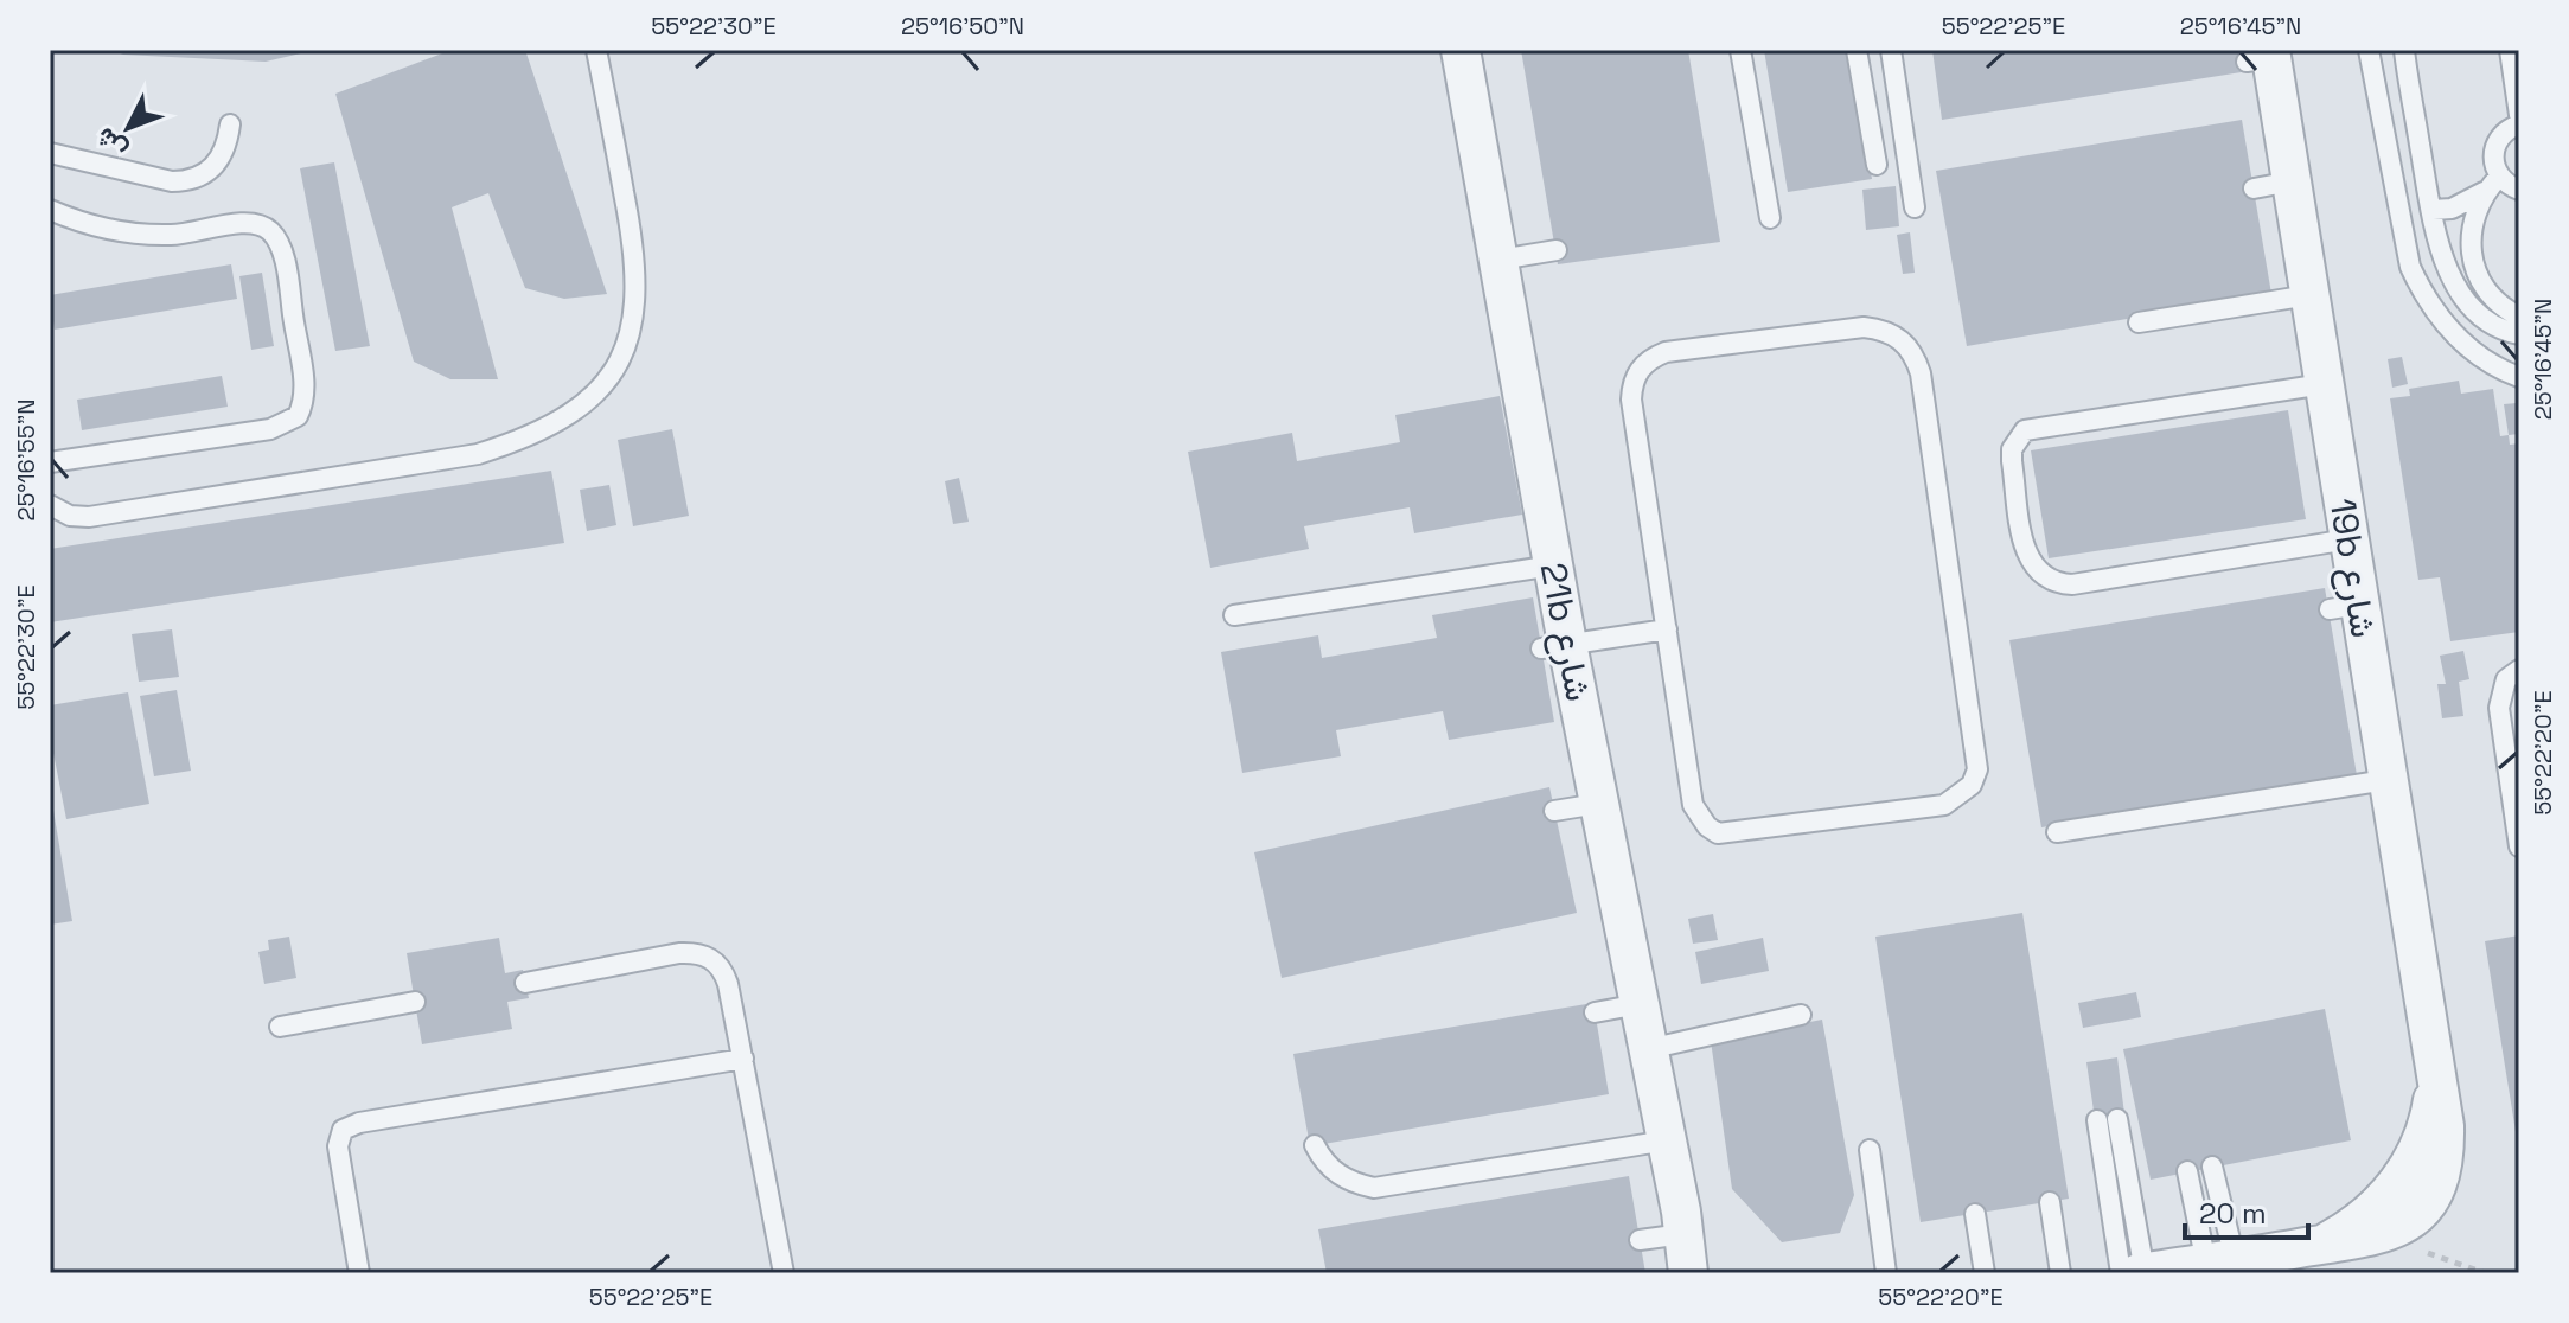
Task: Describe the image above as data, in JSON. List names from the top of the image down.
{
  "streets": {
    "street": ["19b شارع", "21b شارع"]
  },
  "scale_bar": "20 m",
  "north": "bottom left",
  "coordinates": [
    "55°22'30\"E",
    "25°16'50\"N",
    "55°22'25\"E",
    "25°16'45\"N",
    "25°16'55\"N",
    "55°22'20\"E"
  ]
}
